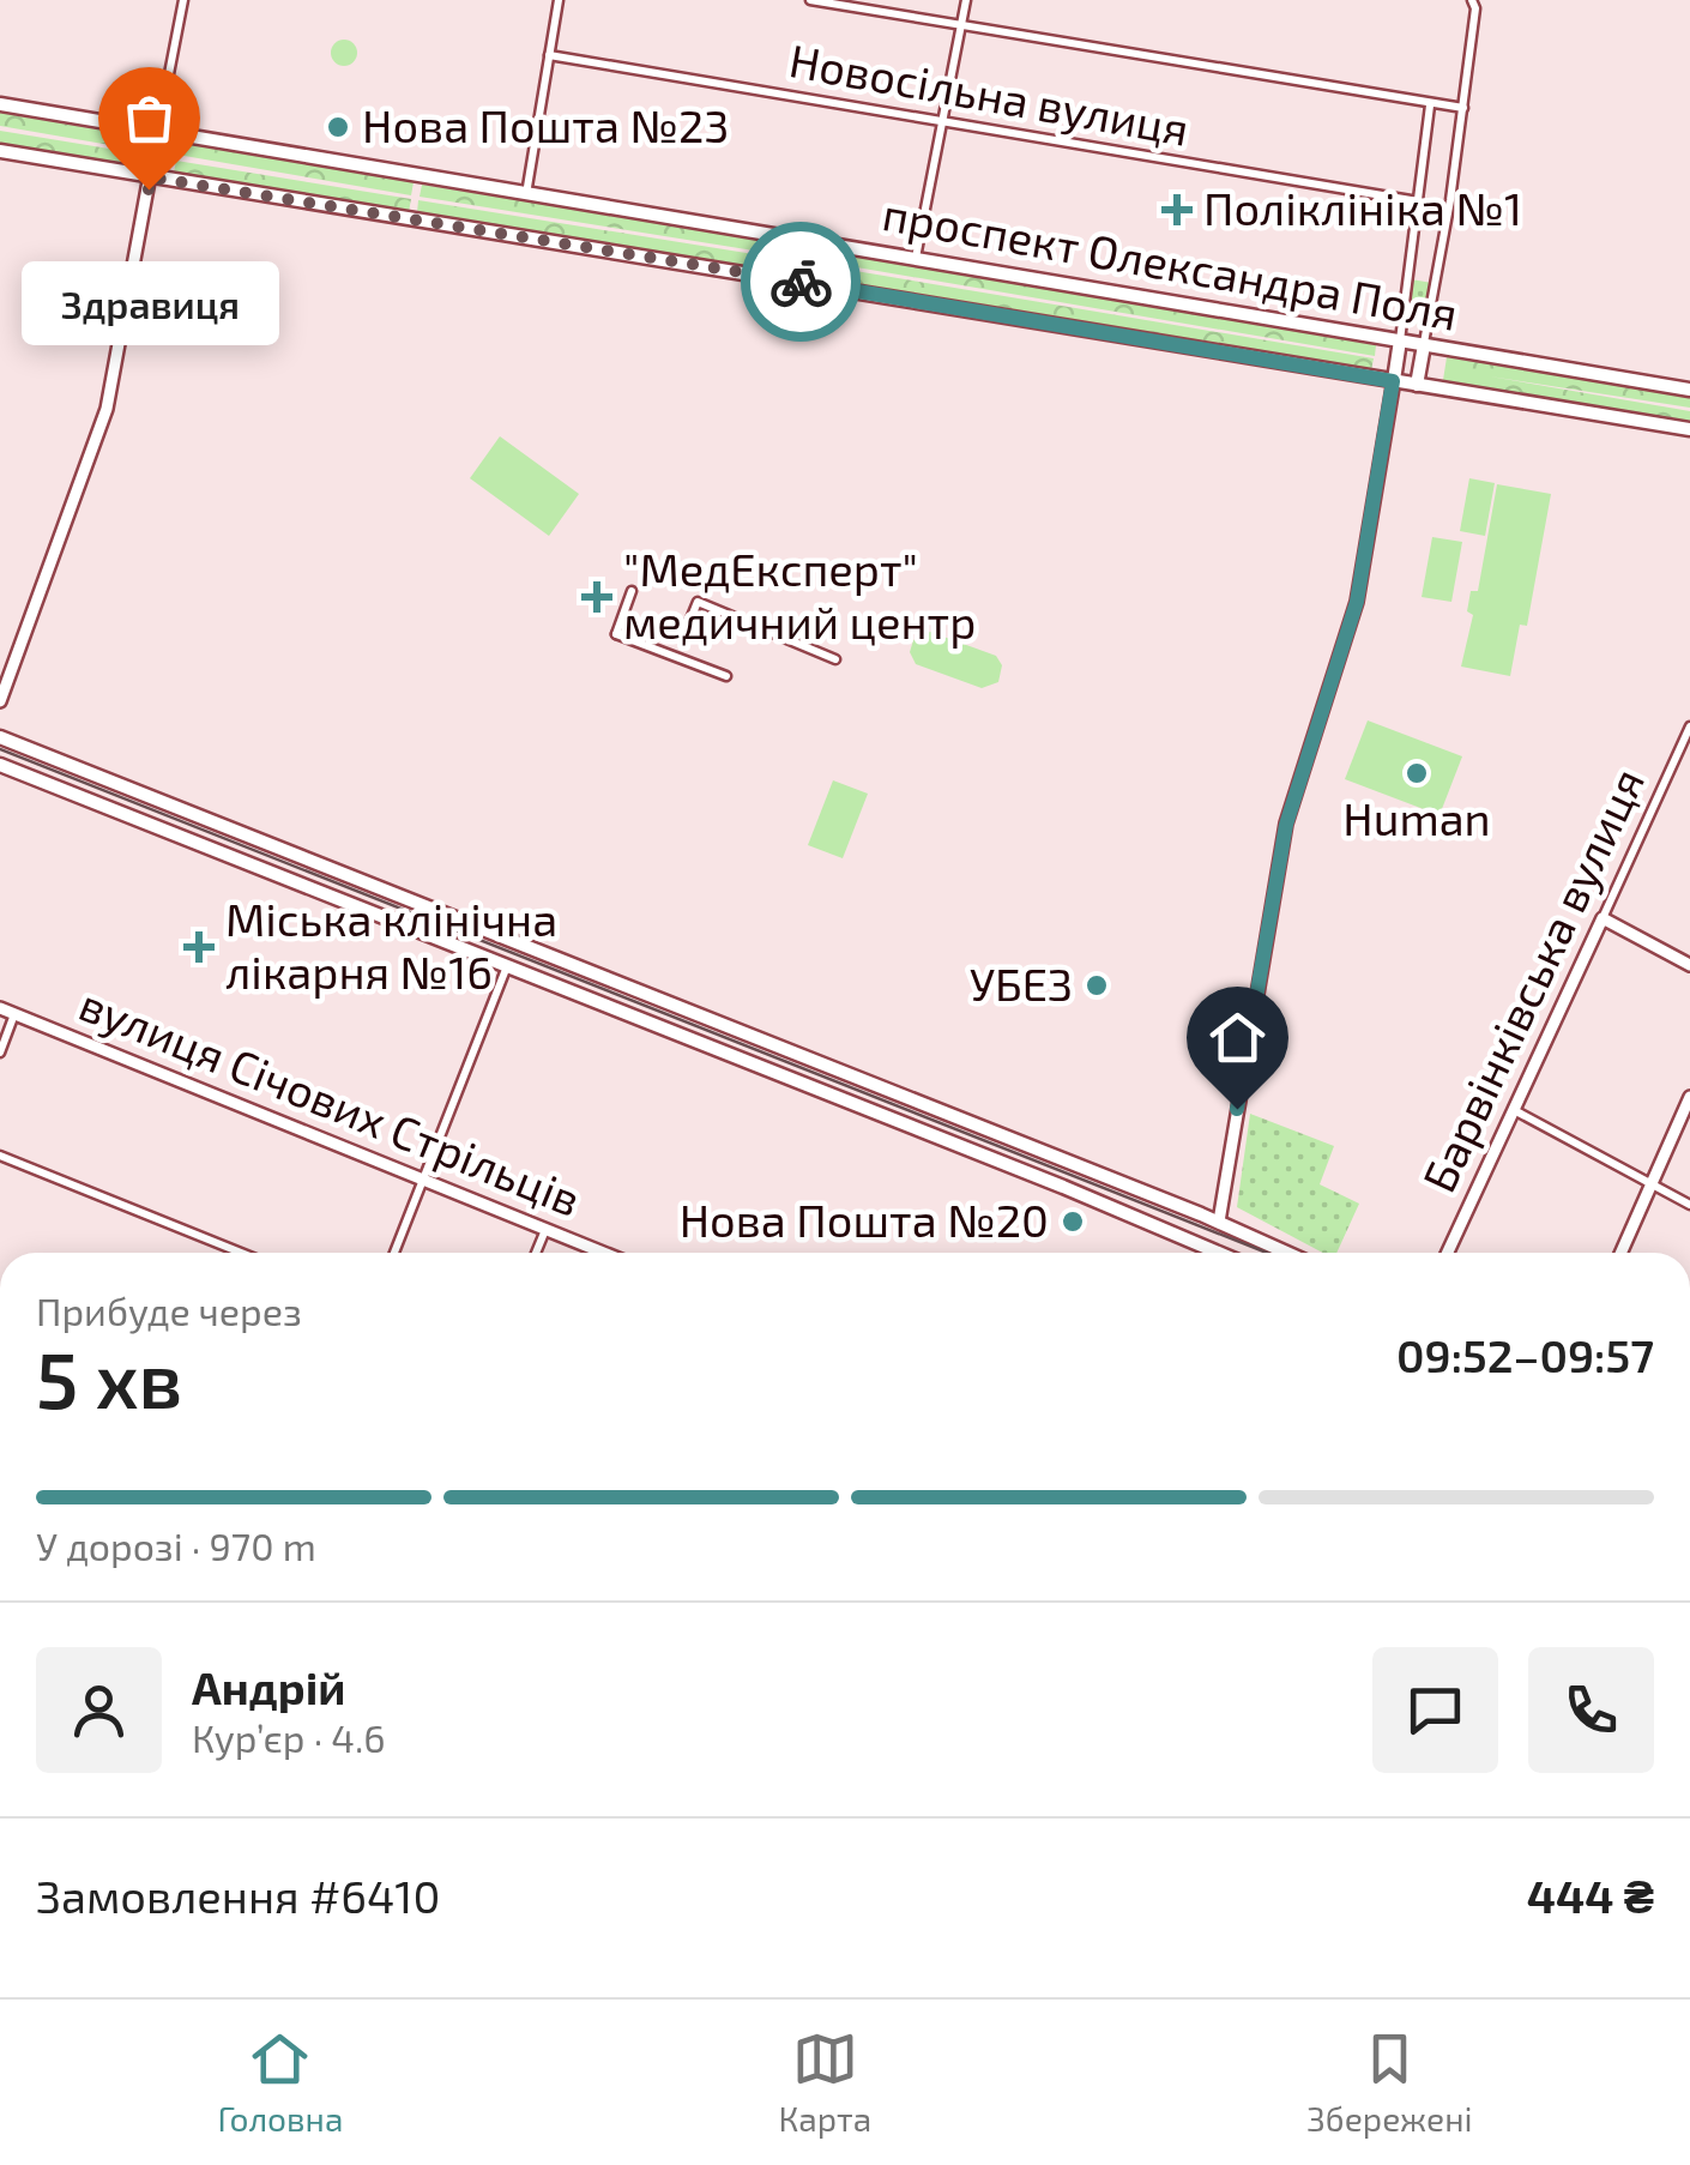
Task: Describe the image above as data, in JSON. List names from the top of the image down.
{
  "streets": {
    "main road": ["проспект Олександра Поля"],
    "street": ["Новосільна вулиця", "Барвінківська вулиця", "вулиця Січових Стрільців"]
  },
  "places": {
    "other": [
      "Нова Пошта №23",
      "Здравиця",
      "Human",
      "УБЕЗ",
      "Нова Пошта №20"
    ],
    "health": ["Поліклініка №1", "\"МедЕксперт\" медичний центр", "Міська клінічна лікарня №16"]
  },
  "page": {
    "bubble": "Здравиця",
    "heading": ["5 хв", "Прибуде через", "09:52–09:57"],
    "panel": [
      "Андрій",
      "Кур’єр · 4.6",
      "Замовлення #6410",
      "444 ₴"
    ],
    "bar": "У дорозі · 970 m",
    "tabs": ["Головна", "Карта", "Збережені"]
  }
}
